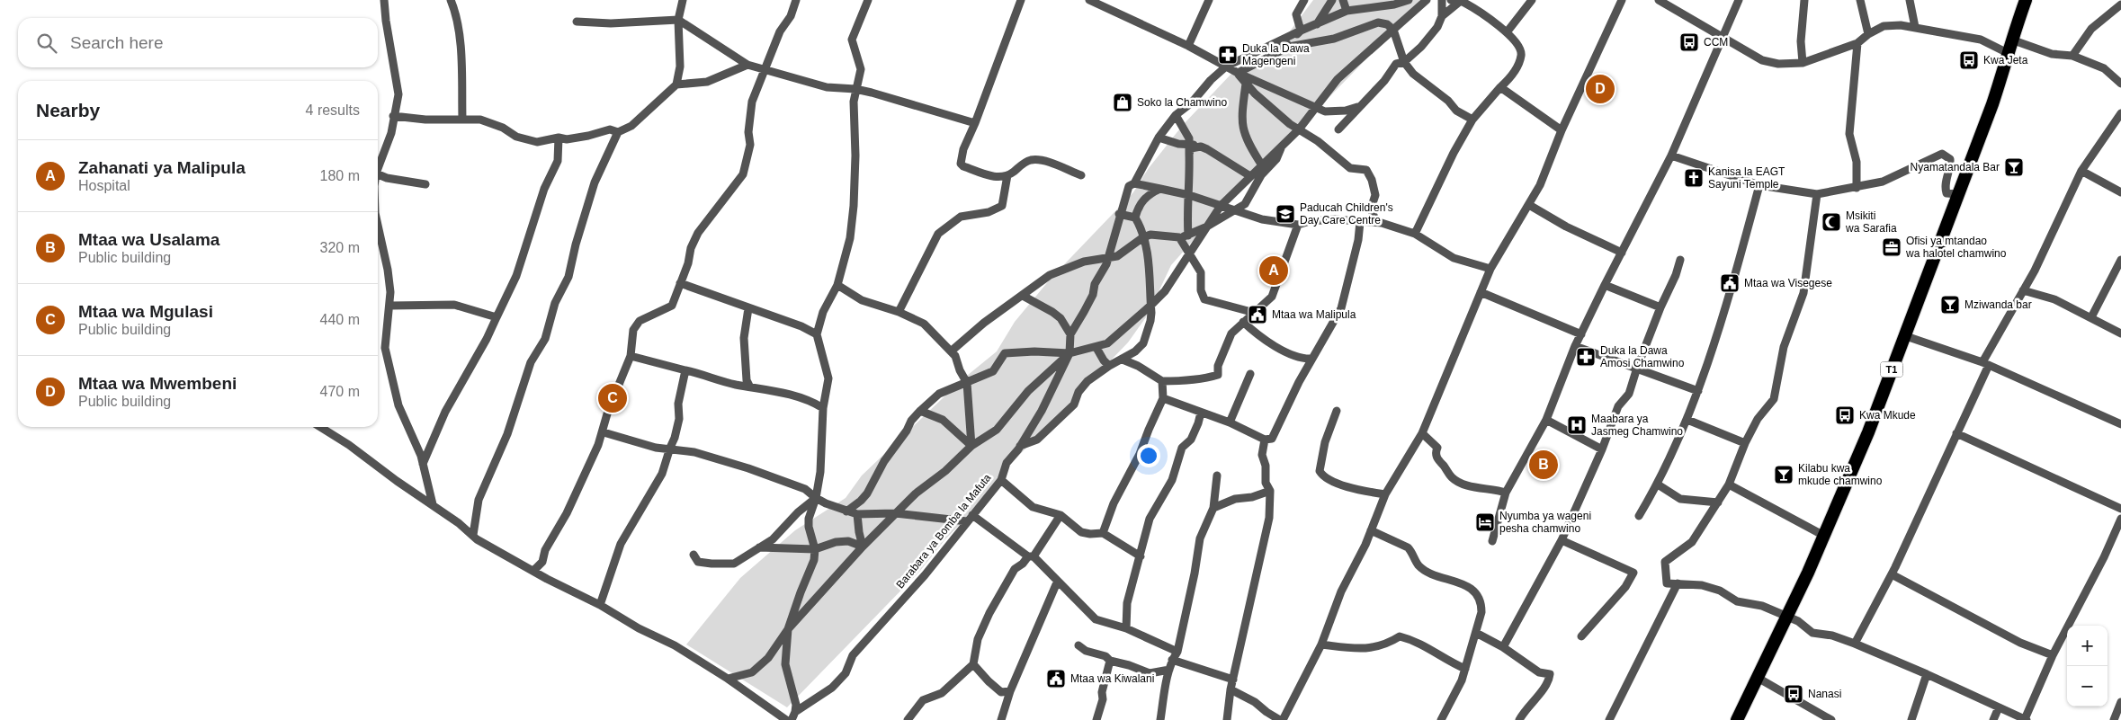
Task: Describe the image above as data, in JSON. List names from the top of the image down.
{
  "streets": {
    "highway": ["T1"],
    "street": ["Barabara ya Bomba la Mafuta"]
  },
  "places": {
    "bus stop": [
      "CCM",
      "Kwa Jeta",
      "Kwa Mkude",
      "Nanasi"
    ],
    "pharmacy": ["Duka la Dawa Magengeni", "Duka la Dawa Amosi Chamwino"],
    "shop": ["Soko la Chamwino"],
    "bar": ["Nyamatandala Bar", "Mziwanda bar", "Kilabu kwa mkude chamwino"],
    "church": ["Kanisa la EAGT Sayuni Temple"],
    "school or university": ["Paducah Children's Day Care Centre"],
    "mosque": ["Msikiti wa Sarafia"],
    "office": ["Ofisi ya mtandao wa halotel chamwino"],
    "public building": ["Mtaa wa Visegese", "Mtaa wa Malipula", "Mtaa wa Kiwalani"],
    "hospital": ["Maabara ya Jasmeg Chamwino"],
    "hotel": ["Nyumba ya wageni pesha chamwino"]
  },
  "page": {
    "search": "Search here",
    "pins": [
      "D",
      "A",
      "C",
      "B"
    ],
    "heading": ["Nearby", "4 results"],
    "list": [
      {
        "mark": "A",
        "name": "Zahanati ya Malipula",
        "note": "Hospital",
        "value": "180 m"
      },
      {
        "mark": "B",
        "name": "Mtaa wa Usalama",
        "note": "Public building",
        "value": "320 m"
      },
      {
        "mark": "C",
        "name": "Mtaa wa Mgulasi",
        "note": "Public building",
        "value": "440 m"
      },
      {
        "mark": "D",
        "name": "Mtaa wa Mwembeni",
        "note": "Public building",
        "value": "470 m"
      }
    ],
    "map_buttons": ["+", "−"]
  }
}
